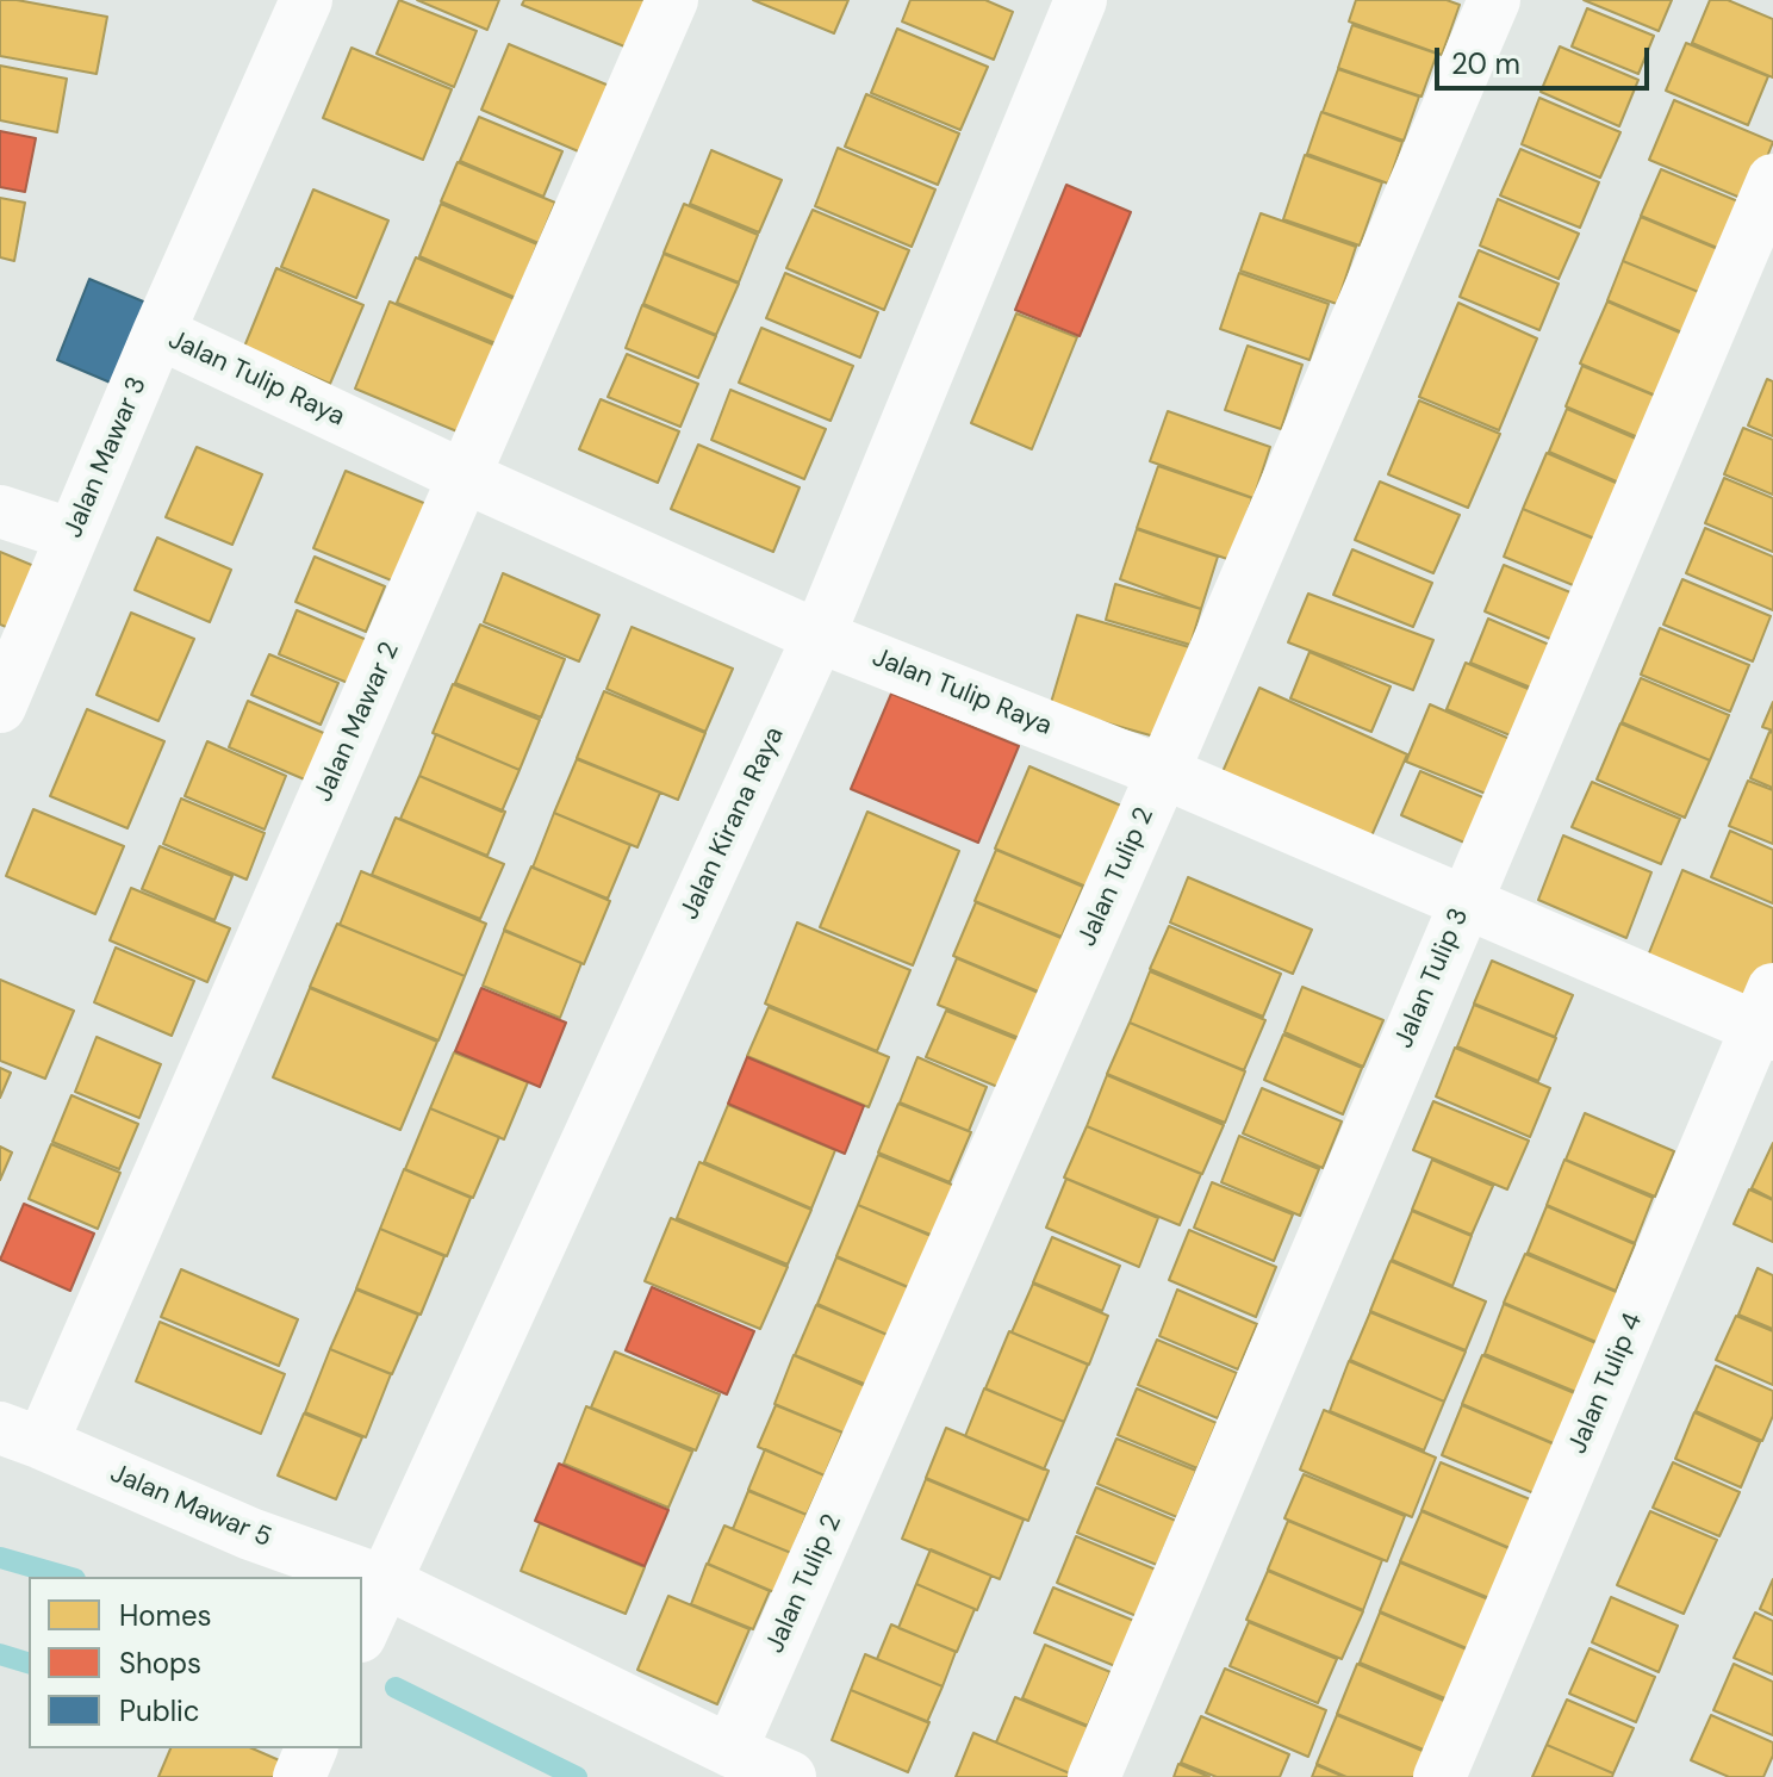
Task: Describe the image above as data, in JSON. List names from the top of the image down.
{
  "streets": {
    "street": [
      "Jalan Tulip Raya",
      "Jalan Mawar 3",
      "Jalan Mawar 2",
      "Jalan Kirana Raya",
      "Jalan Tulip 2",
      "Jalan Tulip 3",
      "Jalan Tulip 4",
      "Jalan Mawar 5"
    ]
  },
  "crossings": [
    ["Jalan Tulip Raya", "Jalan Mawar 3"],
    ["Jalan Tulip Raya", "Jalan Mawar 2"],
    ["Jalan Tulip Raya", "Jalan Kirana Raya"],
    ["Jalan Tulip Raya", "Jalan Tulip 2"],
    ["Jalan Tulip Raya", "Jalan Tulip 3"],
    ["Jalan Tulip Raya", "Jalan Tulip 4"],
    ["Jalan Mawar 2", "Jalan Mawar 5"],
    ["Jalan Kirana Raya", "Jalan Mawar 5"],
    ["Jalan Tulip 2", "Jalan Mawar 5"]
  ],
  "legend": ["Homes", "Shops", "Public"],
  "scale_bar": "20 m"
}
